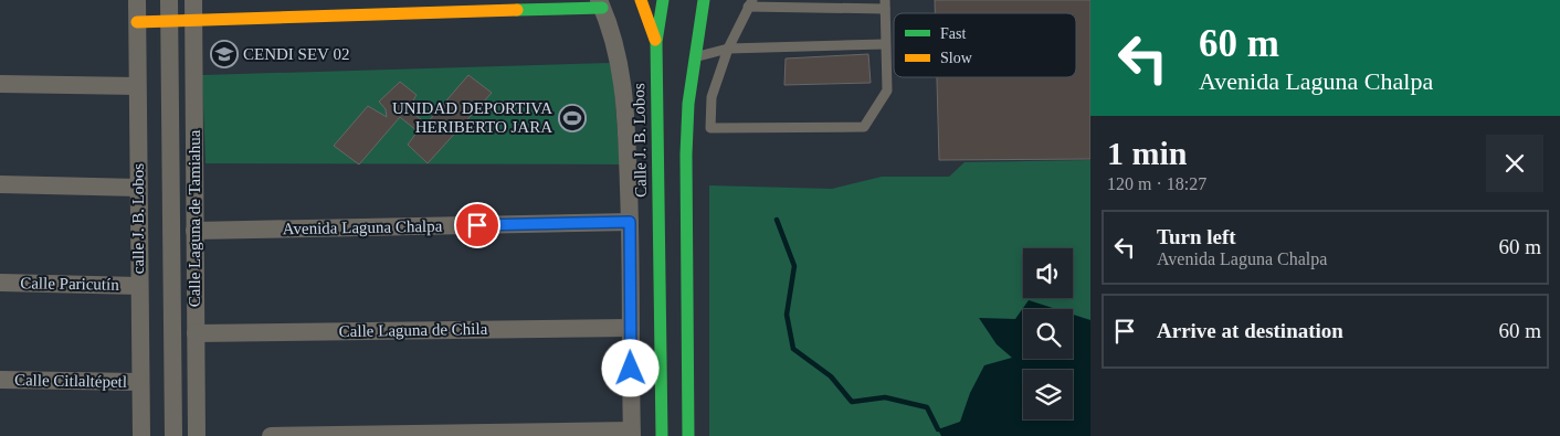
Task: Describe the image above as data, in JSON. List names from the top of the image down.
{
  "streets": {
    "main road": ["Calle J. B. Lobos"],
    "street": [
      "calle J. B. Lobos",
      "Calle Laguna de Tamiahua",
      "Avenida Laguna Chalpa",
      "Calle Paricutín",
      "Calle Laguna de Chila",
      "Calle Citlaltépetl"
    ]
  },
  "crossings": [
    ["calle J. B. Lobos", "Calle Paricutín"],
    ["calle J. B. Lobos", "Calle Citlaltépetl"],
    ["Calle Laguna de Tamiahua", "Avenida Laguna Chalpa"],
    ["Calle Laguna de Tamiahua", "Calle Laguna de Chila"]
  ],
  "places": {
    "school or university": ["CENDI SEV 02"],
    "sports": ["UNIDAD DEPORTIVA HERIBERTO JARA"]
  },
  "legend": ["Fast", "Slow"],
  "page": {
    "turn": ["60 m", "Avenida Laguna Chalpa"],
    "heading": ["1 min", "120 m · 18:27"],
    "list": [
      {
        "name": "Turn left",
        "note": "Avenida Laguna Chalpa",
        "value": "60 m"
      },
      {
        "name": "Arrive at destination",
        "value": "60 m"
      }
    ]
  }
}
